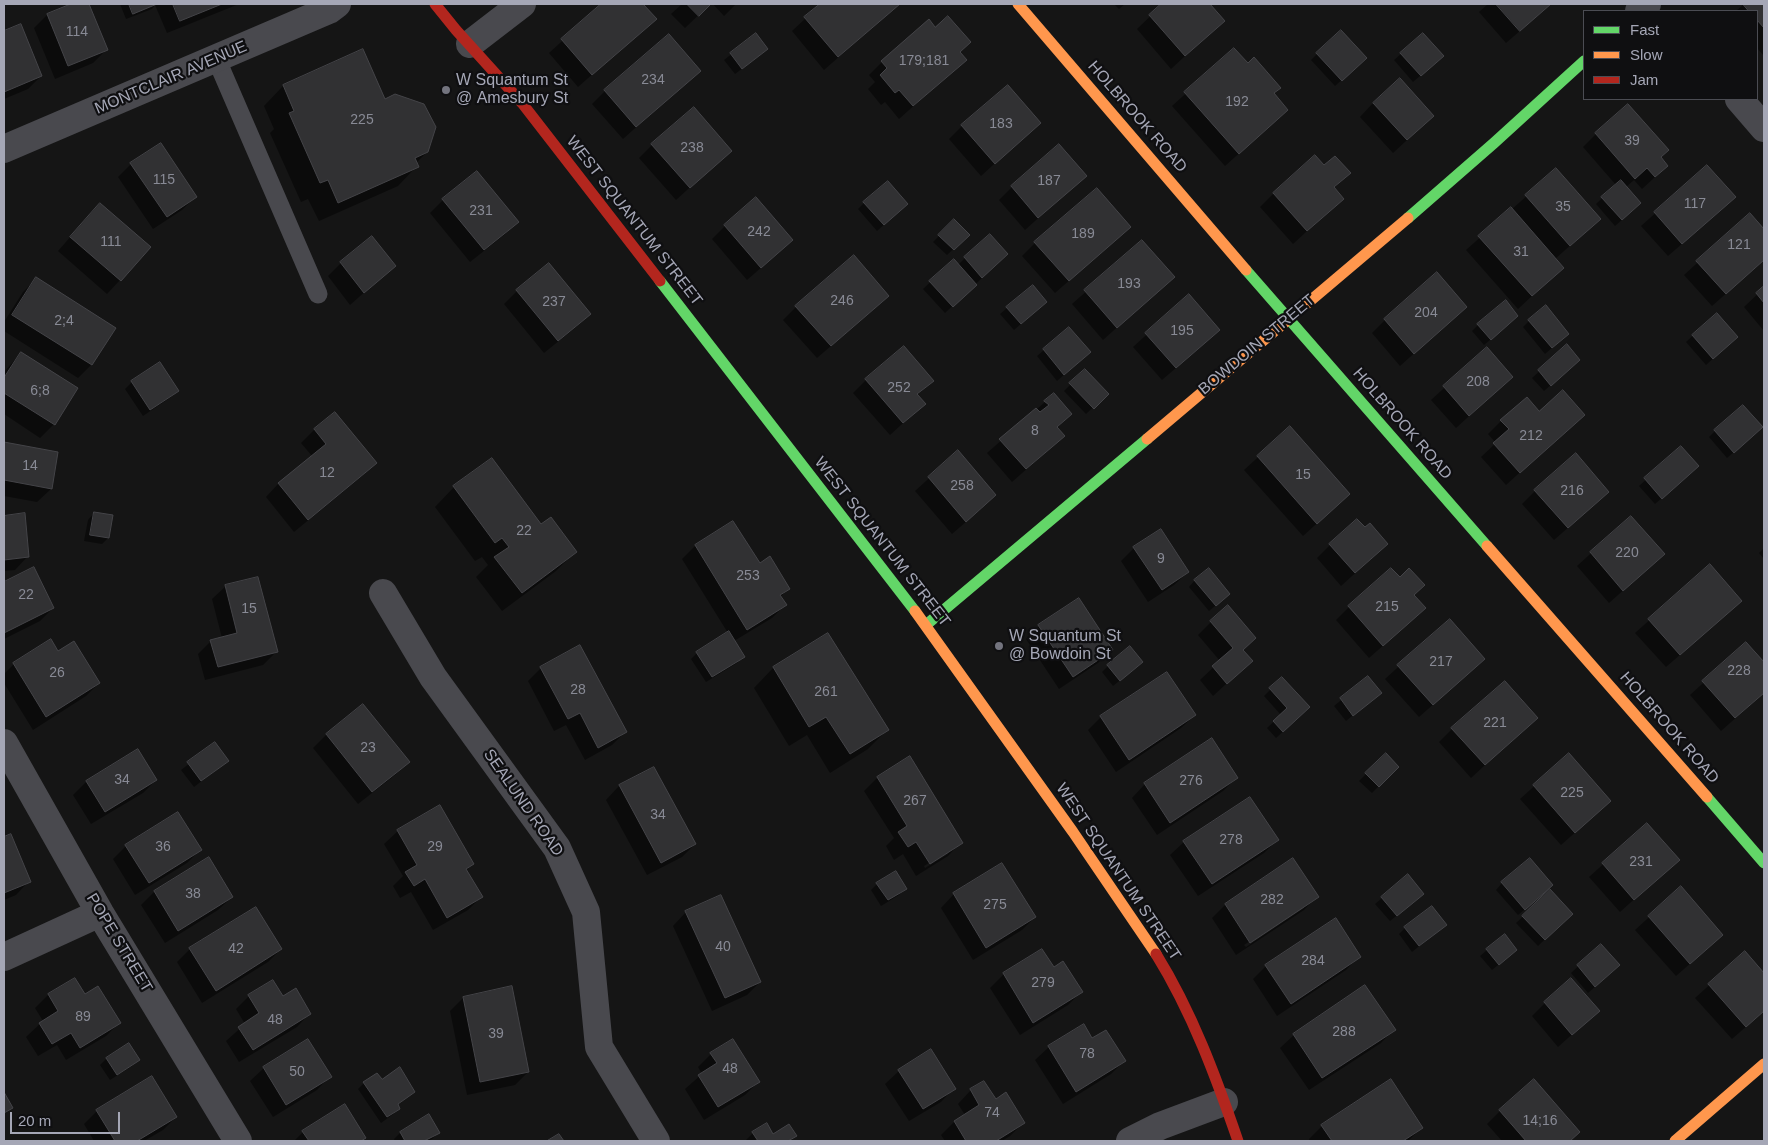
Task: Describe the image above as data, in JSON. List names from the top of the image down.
{
  "streets": {
    "street": [
      "MONTCLAIR AVENUE",
      "HOLBROOK ROAD",
      "WEST SQUANTUM STREET",
      "BOWDOIN STREET",
      "SEALUND ROAD",
      "POPE STREET"
    ]
  },
  "crossings": [
    ["HOLBROOK ROAD", "BOWDOIN STREET"],
    ["WEST SQUANTUM STREET", "BOWDOIN STREET"]
  ],
  "places": ["W Squantum St @ Amesbury St", "W Squantum St @ Bowdoin St"],
  "house_numbers": [
    "114",
    "179;181",
    "234",
    "192",
    "225",
    "183",
    "39",
    "238",
    "115",
    "187",
    "117",
    "35",
    "231",
    "242",
    "189",
    "111",
    "121",
    "31",
    "193",
    "246",
    "237",
    "204",
    "2;4",
    "195",
    "208",
    "252",
    "6;8",
    "8",
    "212",
    "14",
    "12",
    "15",
    "258",
    "216",
    "22",
    "220",
    "9",
    "253",
    "22",
    "215",
    "15",
    "217",
    "228",
    "26",
    "28",
    "261",
    "221",
    "23",
    "34",
    "276",
    "225",
    "267",
    "34",
    "278",
    "36",
    "29",
    "231",
    "38",
    "282",
    "275",
    "40",
    "42",
    "284",
    "279",
    "89",
    "48",
    "288",
    "39",
    "78",
    "48",
    "50",
    "74",
    "14;16"
  ],
  "legend": ["Fast", "Slow", "Jam"],
  "scale_bar": "20 m"
}
